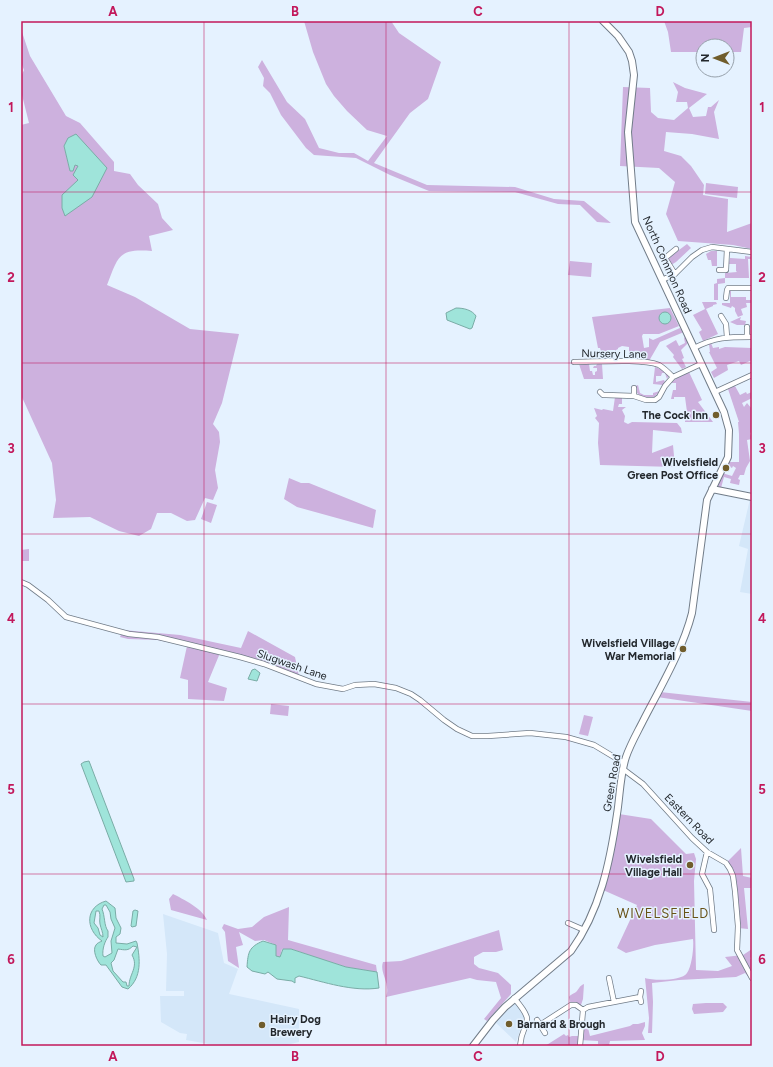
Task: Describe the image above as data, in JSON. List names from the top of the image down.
{
  "streets": {
    "street": [
      "North Common Road",
      "Nursery Lane",
      "Slugwash Lane",
      "Green Road",
      "Eastern Road"
    ]
  },
  "crossings": [
    ["North Common Road", "Green Road"],
    ["Slugwash Lane", "Green Road"],
    ["Slugwash Lane", "Eastern Road"],
    ["Green Road", "Eastern Road"]
  ],
  "districts": ["WIVELSFIELD"],
  "places": [
    "The Cock Inn",
    "Wivelsfield Green Post Office",
    "Wivelsfield Village War Memorial",
    "Wivelsfield Village Hall",
    "Barnard & Brough",
    "Hairy Dog Brewery"
  ],
  "north": "left",
  "grid": {
    "columns": [
      "A",
      "B",
      "C",
      "D"
    ],
    "rows": [
      "1",
      "2",
      "3",
      "4",
      "5",
      "6"
    ]
  }
}
